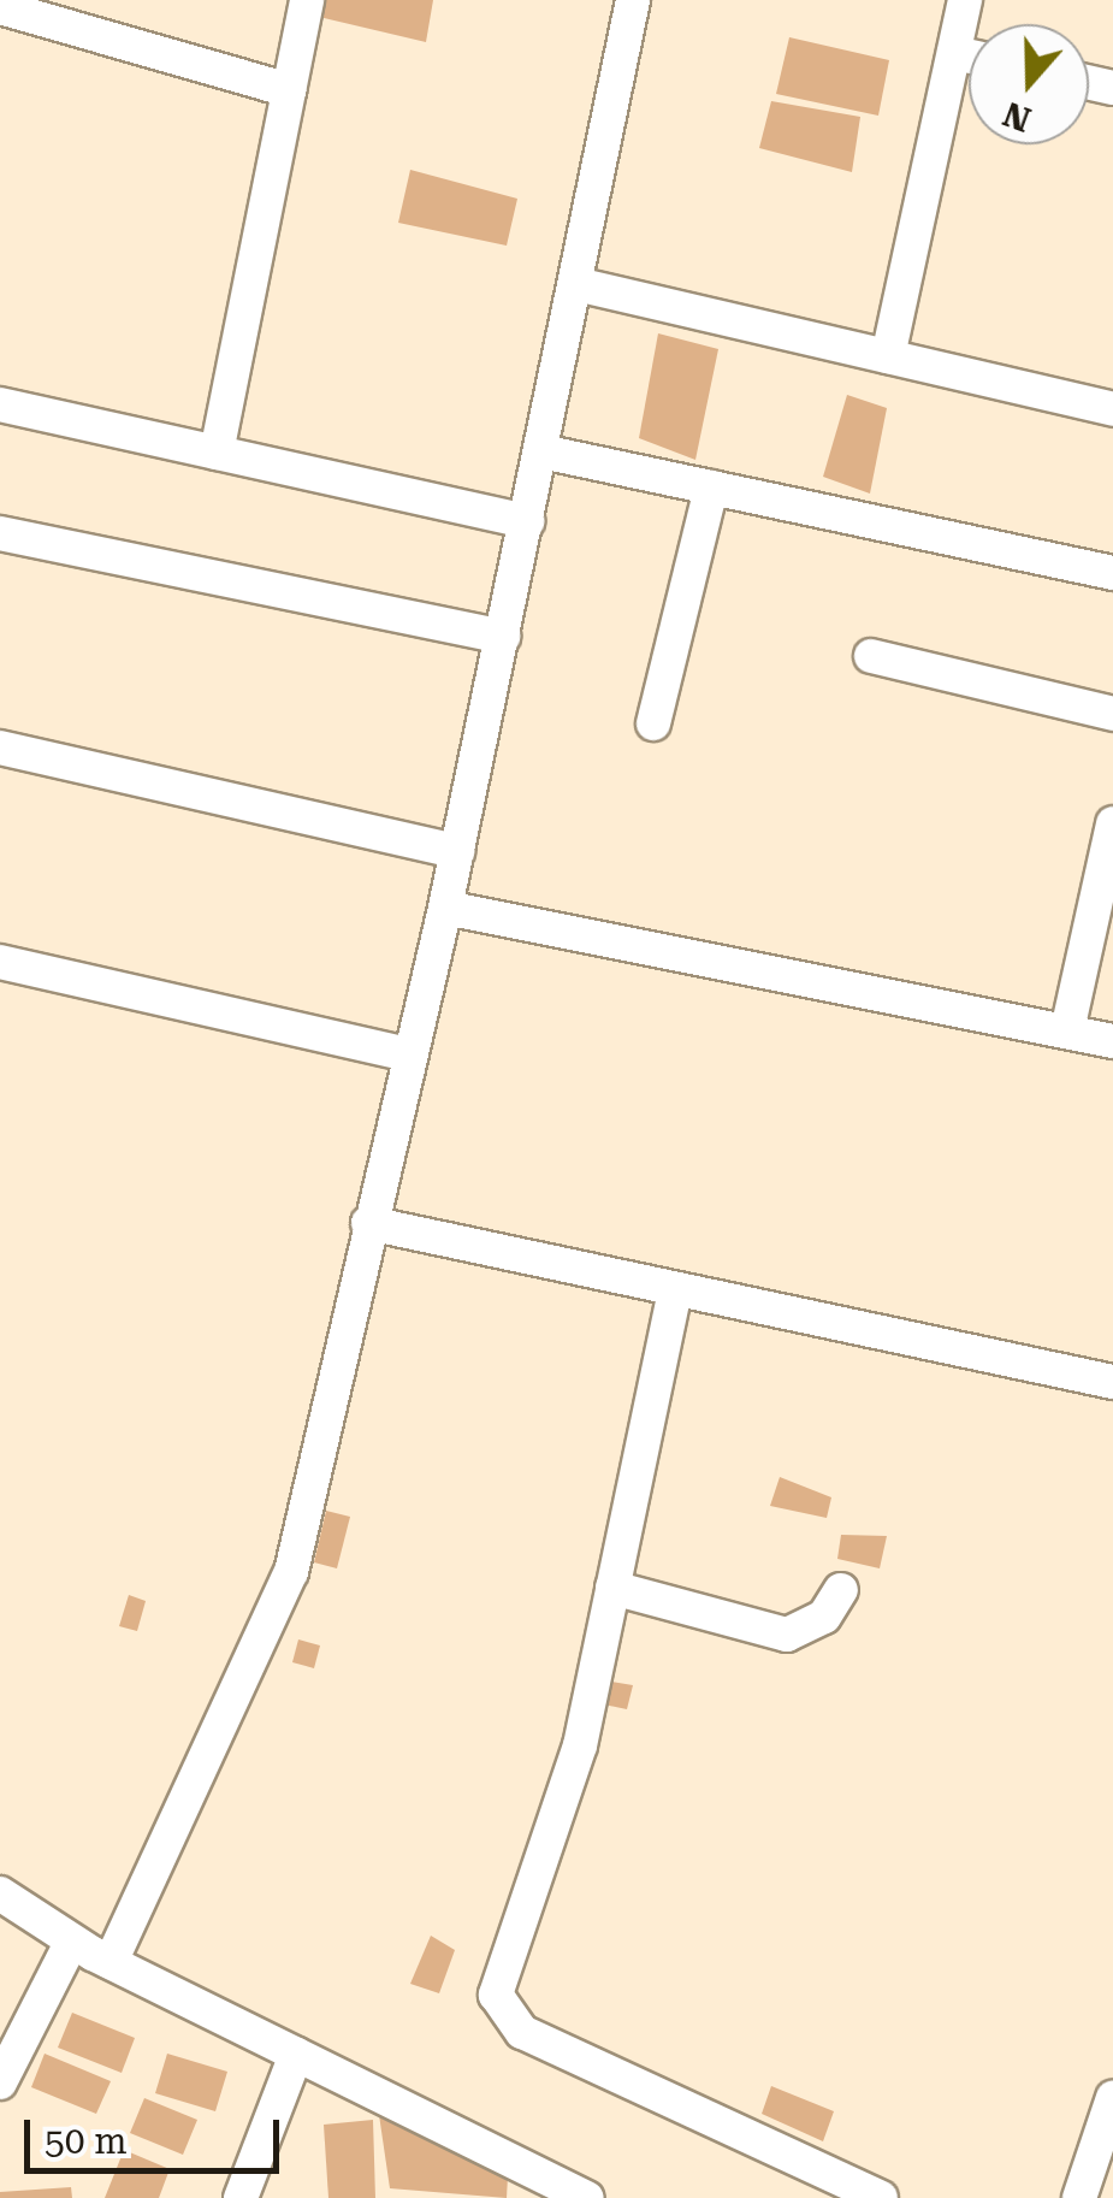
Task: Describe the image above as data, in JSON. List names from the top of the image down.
{
  "scale_bar": "50 m",
  "north": "bottom"
}
